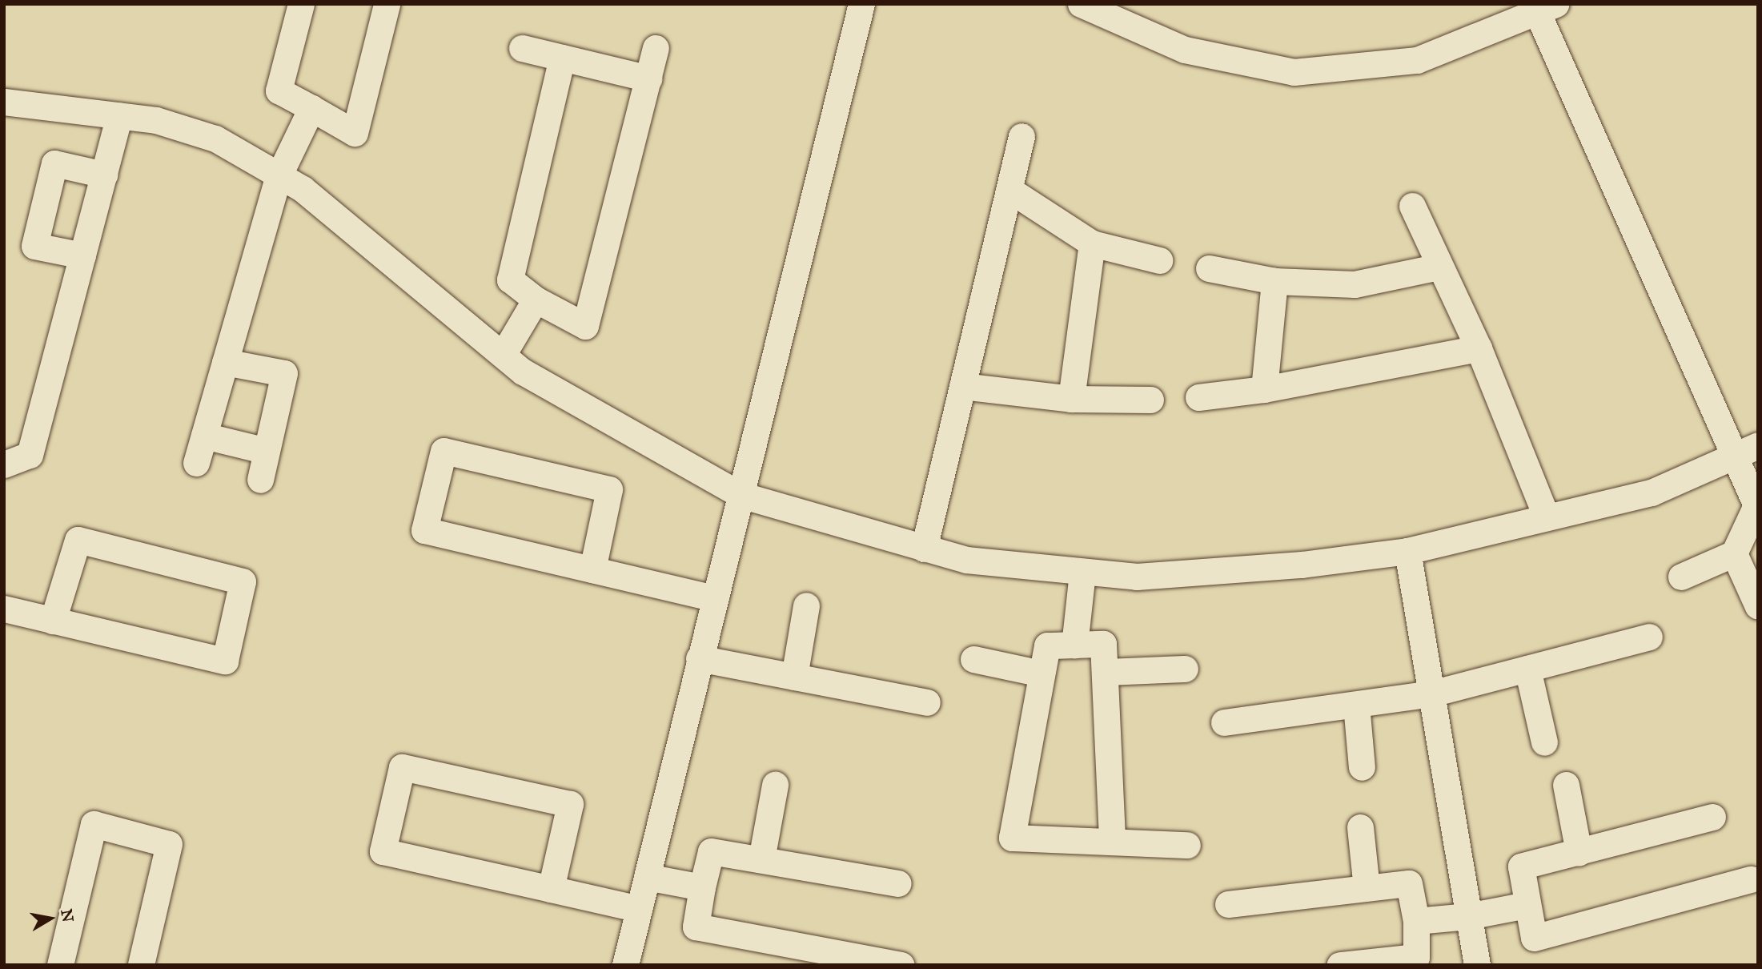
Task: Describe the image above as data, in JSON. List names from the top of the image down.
{
  "north": "right"
}
